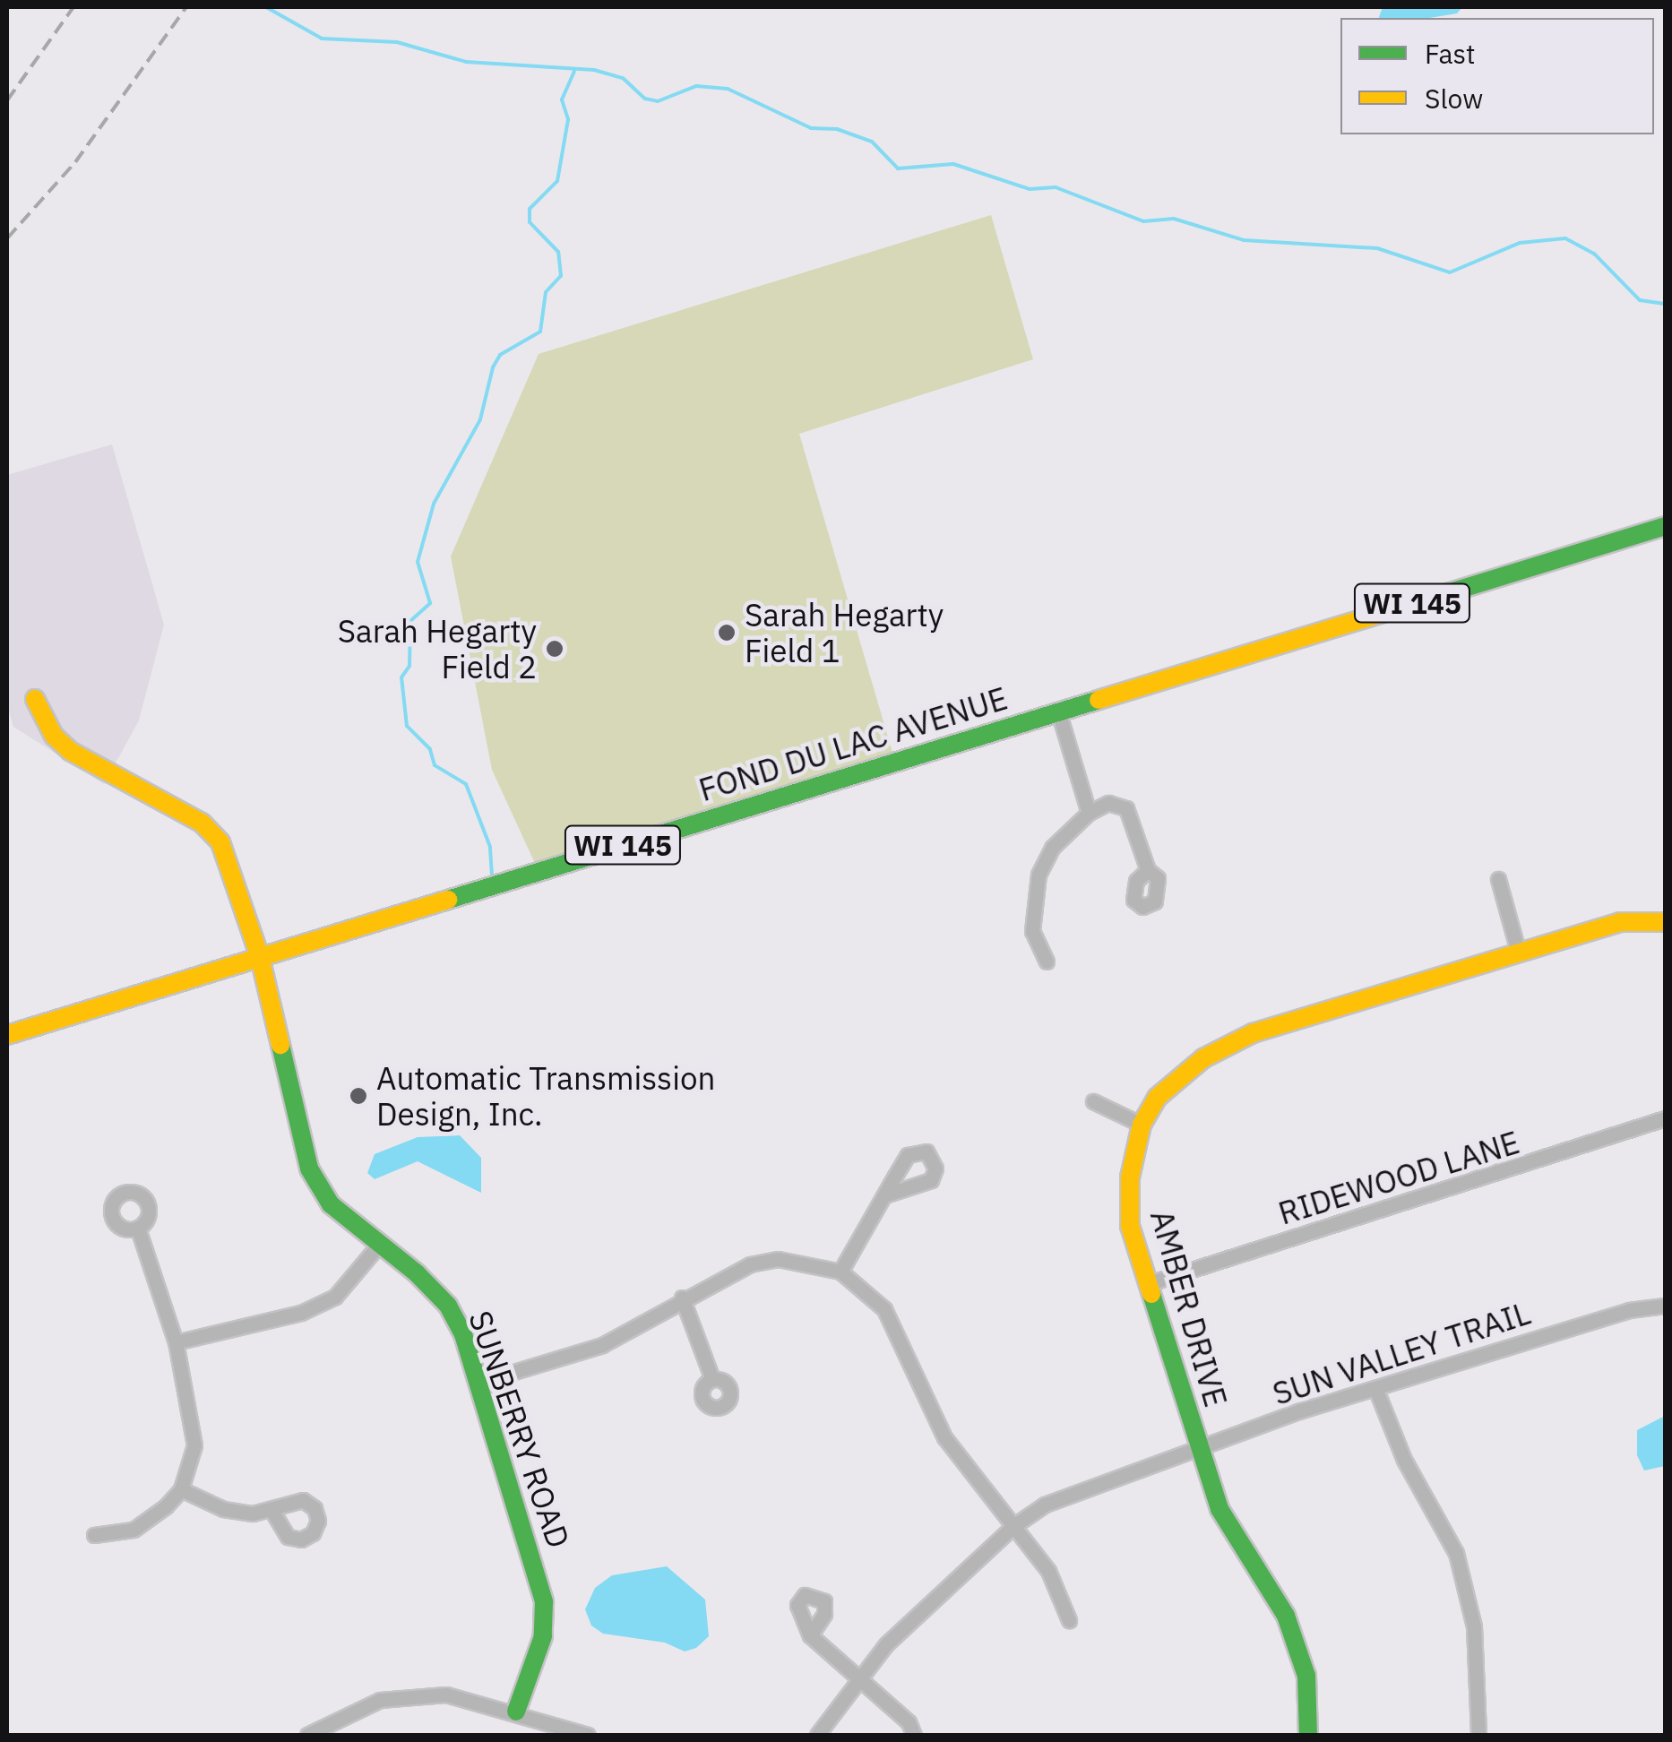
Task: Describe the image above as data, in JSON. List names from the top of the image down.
{
  "streets": {
    "street": [
      "WI 145",
      "FOND DU LAC AVENUE",
      "RIDEWOOD LANE",
      "AMBER DRIVE",
      "SUN VALLEY TRAIL",
      "SUNBERRY ROAD"
    ]
  },
  "crossings": [
    ["FOND DU LAC AVENUE", "SUNBERRY ROAD"],
    ["RIDEWOOD LANE", "AMBER DRIVE"],
    ["AMBER DRIVE", "SUN VALLEY TRAIL"]
  ],
  "places": ["Sarah Hegarty Field 1", "Sarah Hegarty Field 2", "Automatic Transmission Design, Inc."],
  "legend": ["Fast", "Slow"]
}
